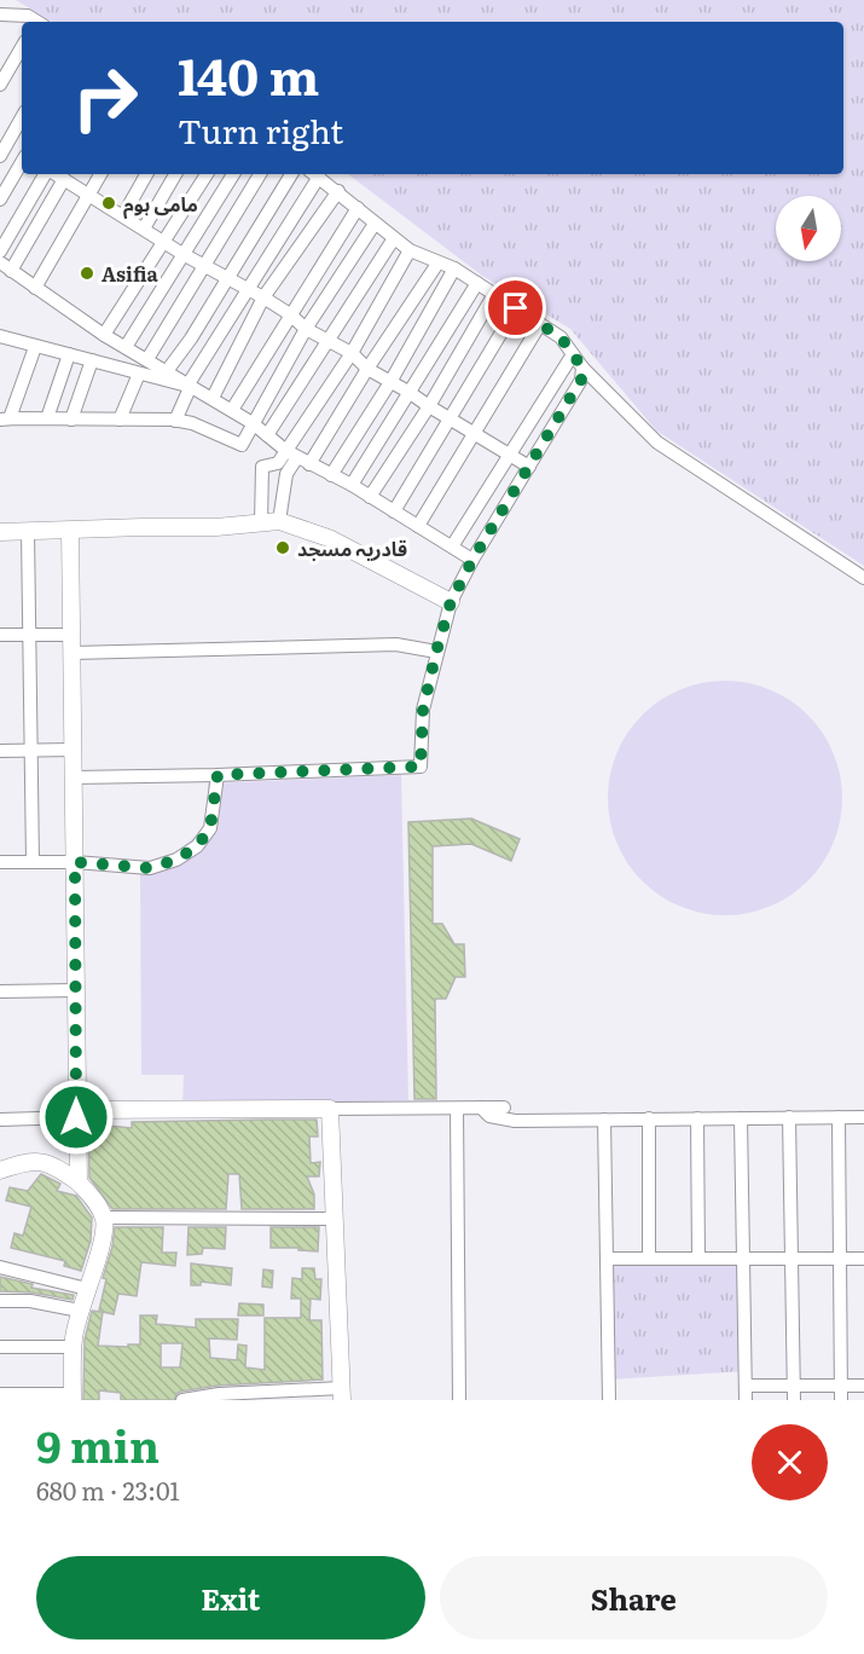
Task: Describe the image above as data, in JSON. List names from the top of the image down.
{
  "places": ["مامی ہوم", "Asifia", "قادریہ مسجد"],
  "north": "bottom",
  "page": {
    "turn": ["140 m", "Turn right"],
    "heading": ["9 min", "680 m · 23:01"],
    "buttons": ["Exit", "Share"]
  }
}
